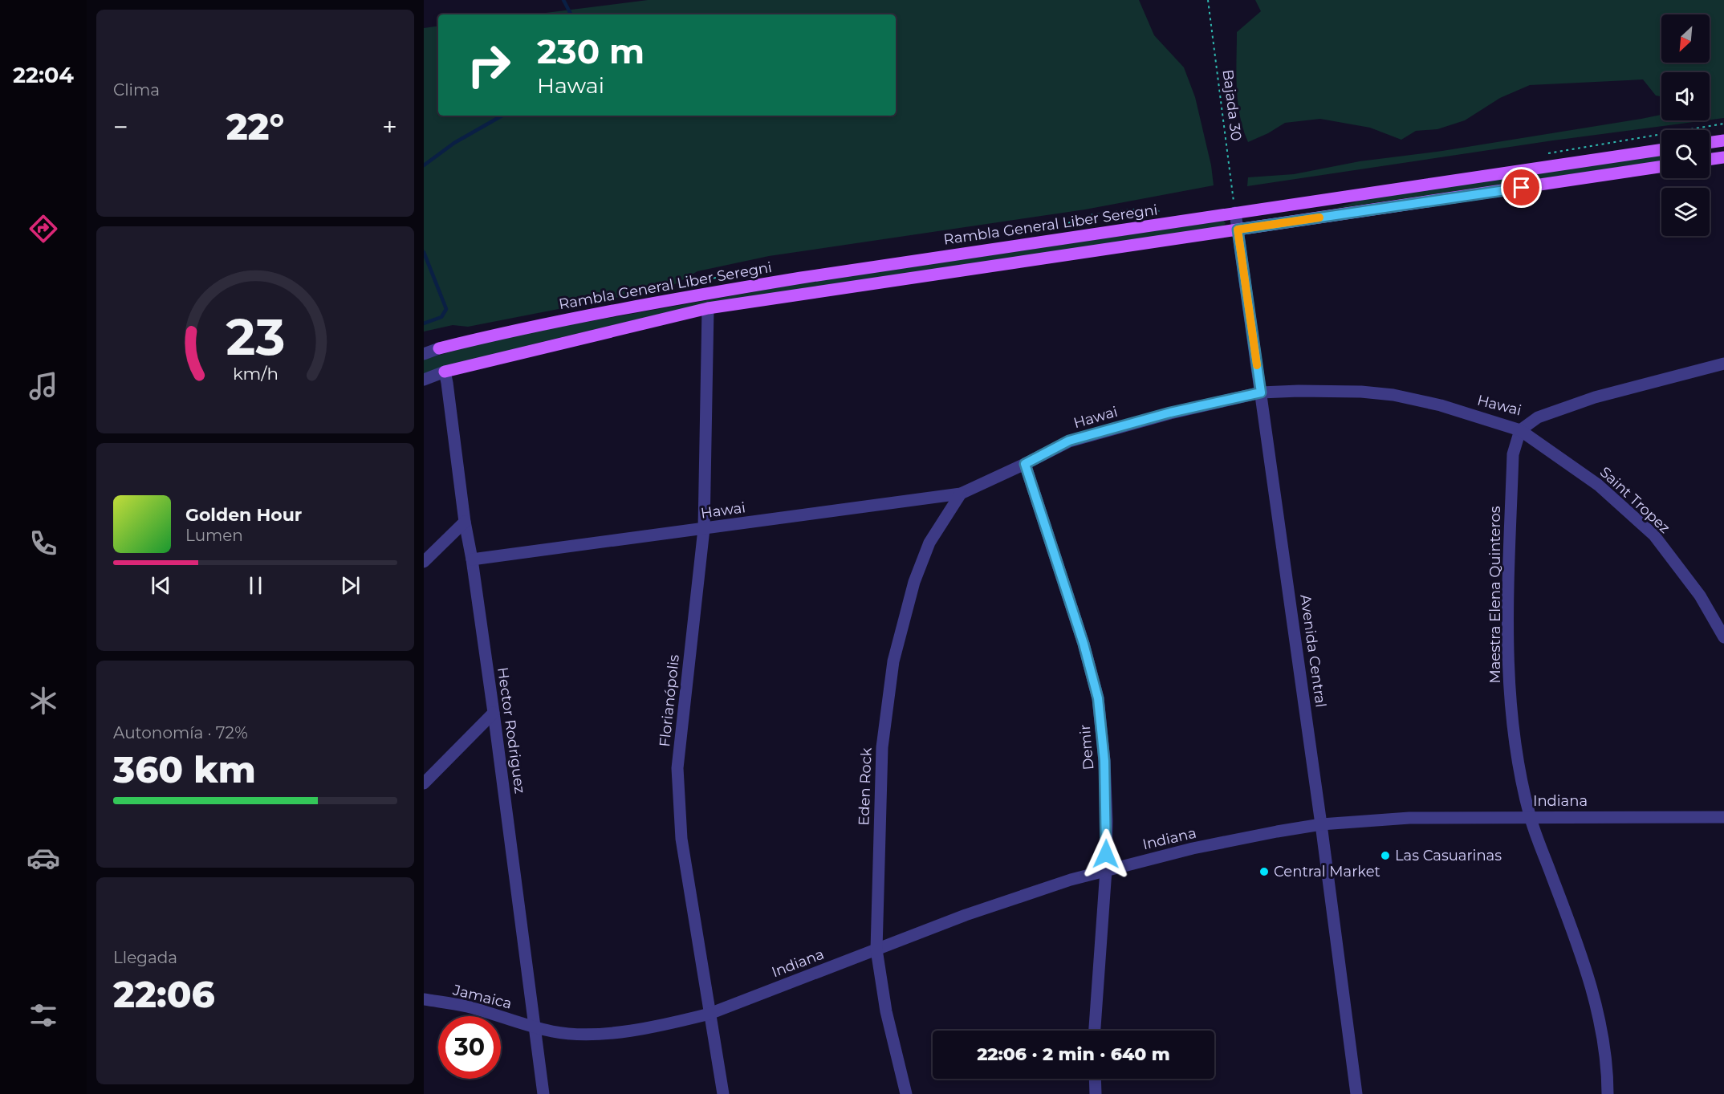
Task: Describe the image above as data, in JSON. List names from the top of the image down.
{
  "streets": {
    "main road": ["Rambla General Liber Seregni"],
    "street": [
      "Hawai",
      "Saint Tropez",
      "Maestra Elena Quinteros",
      "Avenida Central",
      "Florianópolis",
      "Hector Rodriguez",
      "Demir",
      "Eden Rock",
      "Indiana",
      "Jamaica"
    ],
    "path": ["Bajada 30"]
  },
  "crossings": [
    ["Bajada 30", "Rambla General Liber Seregni"],
    ["Bajada 30", "Avenida Central"],
    ["Rambla General Liber Seregni", "Avenida Central"],
    ["Rambla General Liber Seregni", "Florianópolis"],
    ["Rambla General Liber Seregni", "Hector Rodriguez"],
    ["Hawai", "Saint Tropez"],
    ["Hawai", "Maestra Elena Quinteros"],
    ["Hawai", "Avenida Central"],
    ["Hawai", "Florianópolis"],
    ["Hawai", "Hector Rodriguez"],
    ["Hawai", "Demir"],
    ["Hawai", "Eden Rock"],
    ["Saint Tropez", "Maestra Elena Quinteros"],
    ["Maestra Elena Quinteros", "Indiana"],
    ["Avenida Central", "Indiana"],
    ["Florianópolis", "Indiana"],
    ["Hector Rodriguez", "Indiana"],
    ["Hector Rodriguez", "Jamaica"],
    ["Demir", "Indiana"],
    ["Eden Rock", "Indiana"],
    ["Indiana", "Jamaica"]
  ],
  "places": ["Las Casuarinas", "Central Market"],
  "north": "bottom left",
  "page": {
    "tabs": "22:04",
    "tile": [
      "Clima",
      ["Autonomía · 72%", "360 km"],
      ["Llegada", "22:06"]
    ],
    "turn": ["230 m", "Hawai"],
    "heat": ["−", "22°", "+"],
    "song": ["Golden Hour", "Lumen"],
    "limit": "30",
    "trip": "22:06 · 2 min · 640 m",
    "gauge": ["23", "km/h"]
  }
}
